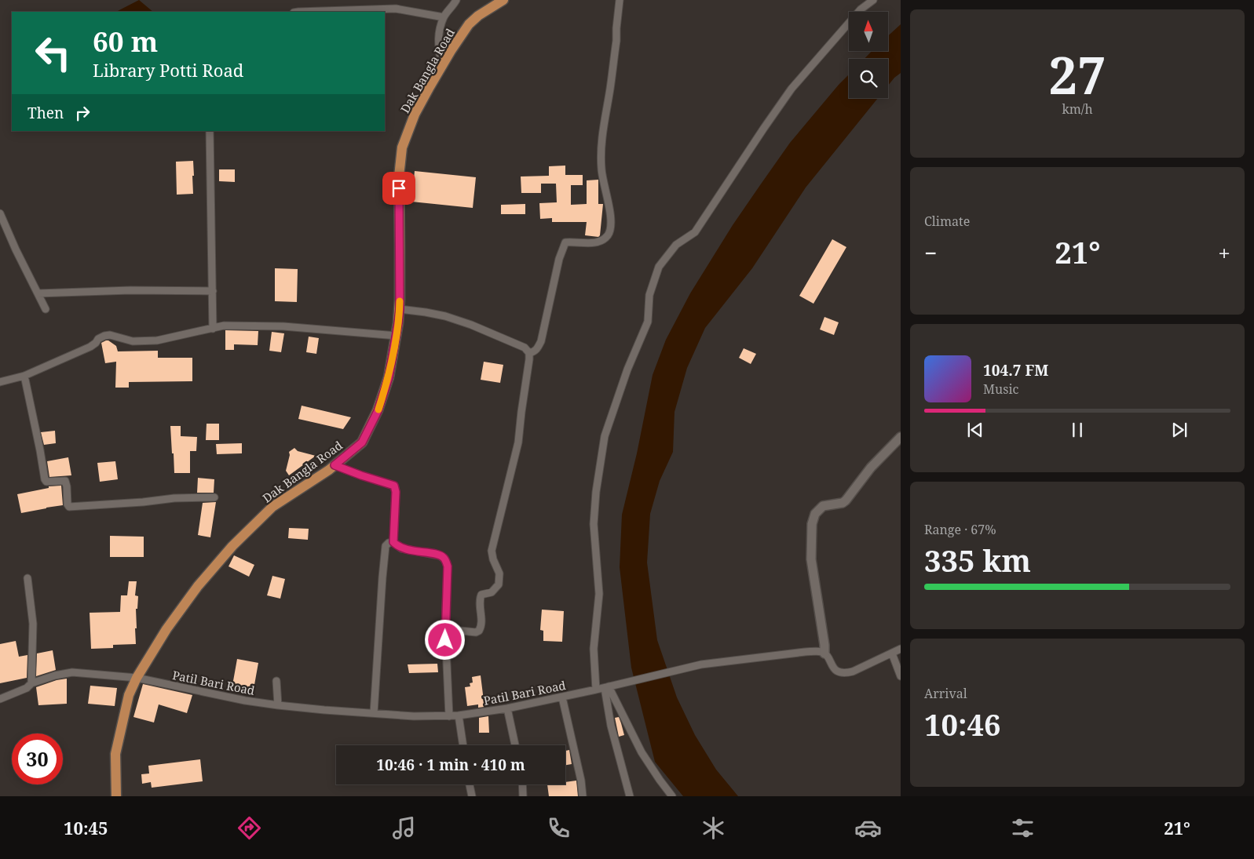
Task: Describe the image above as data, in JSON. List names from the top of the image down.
{
  "streets": {
    "main road": ["Dak Bangla Road"],
    "street": ["Patil Bari Road"]
  },
  "crossings": [
    ["Dak Bangla Road", "Patil Bari Road"]
  ],
  "north": "top",
  "page": {
    "tile": [
      ["27", "km/h"],
      "Climate",
      ["Range · 67%", "335 km"],
      ["Arrival", "10:46"]
    ],
    "turn": ["60 m", "Library Potti Road"],
    "then": "Then",
    "heat": ["−", "21°", "+"],
    "song": ["104.7 FM", "Music"],
    "limit": "30",
    "trip": "10:46 · 1 min · 410 m",
    "tabs": ["10:45", "21°"]
  }
}
